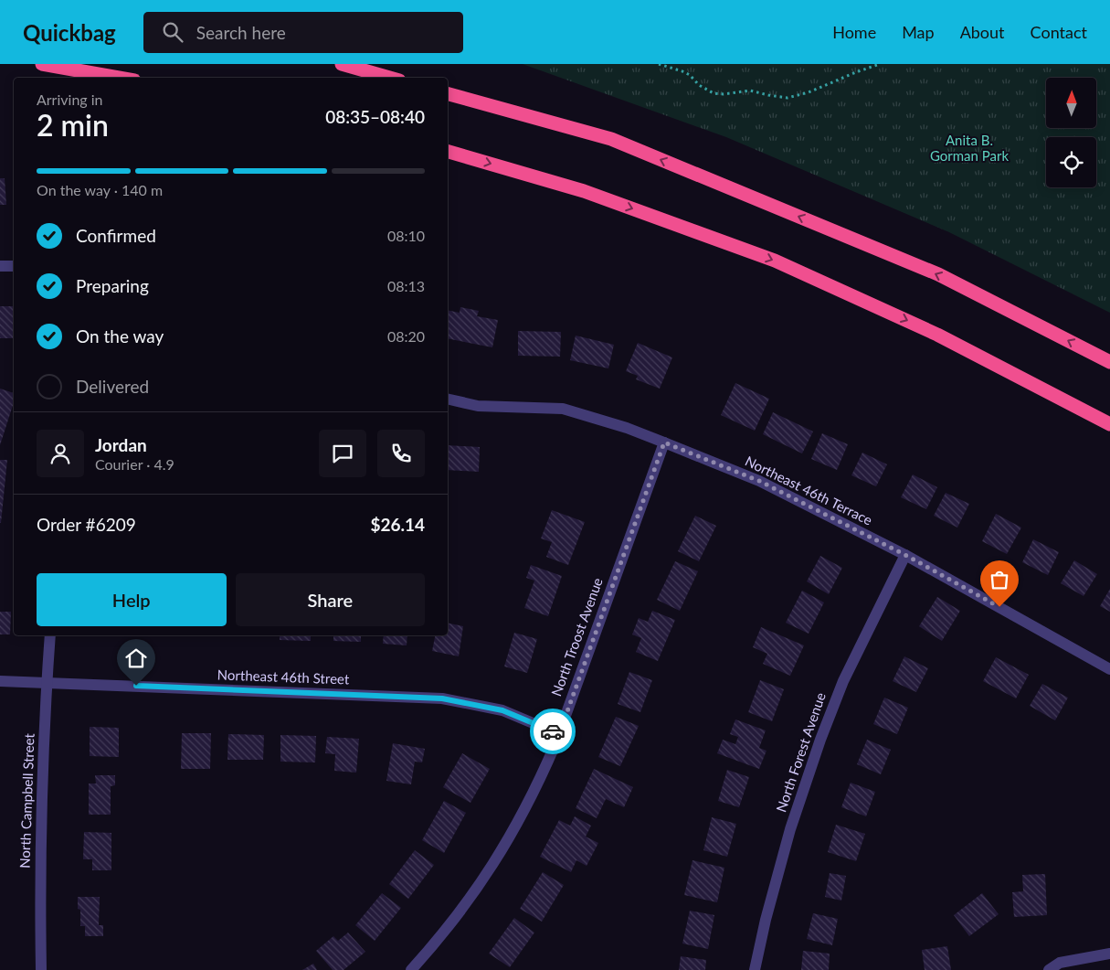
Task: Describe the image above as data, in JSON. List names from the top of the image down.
{
  "streets": {
    "street": [
      "Northeast 46th Terrace",
      "North Troost Avenue",
      "Northeast 46th Street",
      "North Forest Avenue",
      "North Campbell Street"
    ]
  },
  "crossings": [
    ["Northeast 46th Terrace", "North Troost Avenue"],
    ["Northeast 46th Terrace", "North Forest Avenue"],
    ["North Troost Avenue", "Northeast 46th Street"],
    ["Northeast 46th Street", "North Campbell Street"]
  ],
  "parks": ["Anita B. Gorman Park"],
  "north": "top",
  "page": {
    "header": "Quickbag",
    "search": "Search here",
    "nav": [
      "Home",
      "Map",
      "About",
      "Contact"
    ],
    "heading": ["2 min", "Arriving in", "08:35–08:40"],
    "panel": [
      "Jordan",
      "Courier · 4.9",
      "Order #6209",
      "$26.14"
    ],
    "bar": "On the way · 140 m",
    "list": [
      ["Confirmed", "08:10"],
      ["Preparing", "08:13"],
      ["On the way", "08:20"],
      "Delivered"
    ],
    "buttons": ["Help", "Share"]
  }
}
